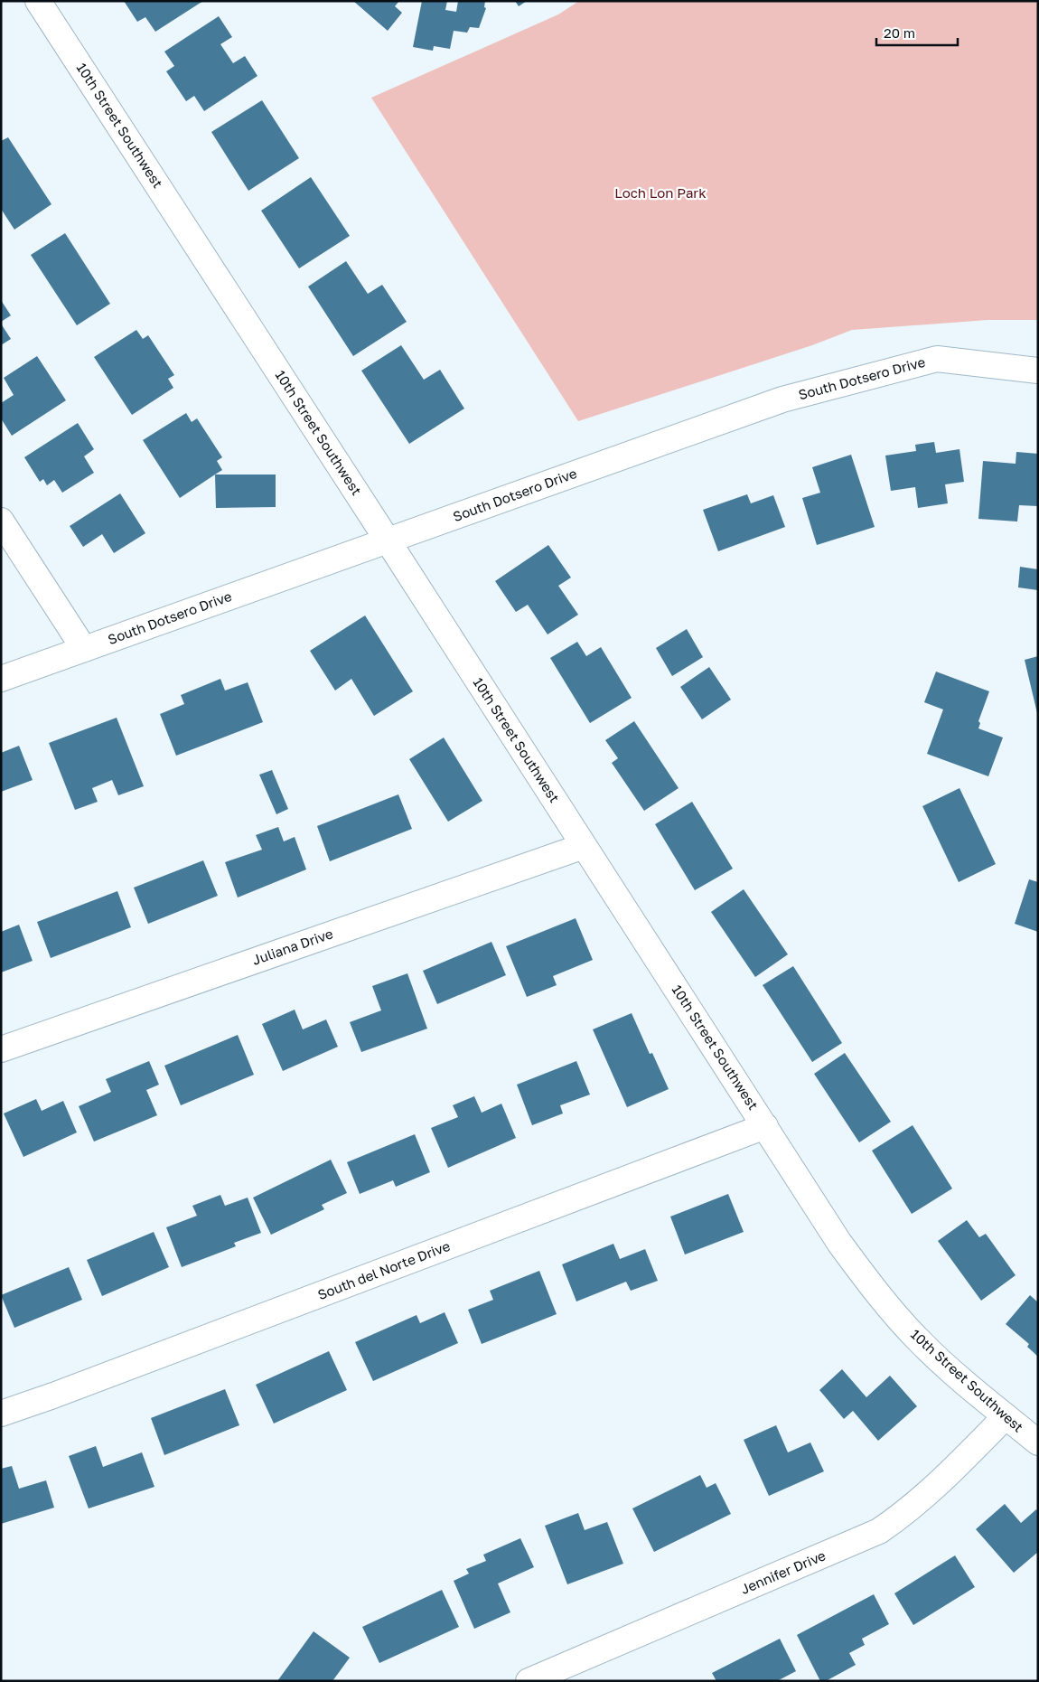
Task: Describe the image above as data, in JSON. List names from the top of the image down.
{
  "streets": {
    "street": [
      "10th Street Southwest",
      "South Dotsero Drive",
      "Juliana Drive",
      "South del Norte Drive",
      "Jennifer Drive"
    ]
  },
  "crossings": [
    ["10th Street Southwest", "South Dotsero Drive"],
    ["10th Street Southwest", "Juliana Drive"],
    ["10th Street Southwest", "South del Norte Drive"],
    ["10th Street Southwest", "Jennifer Drive"]
  ],
  "parks": ["Loch Lon Park"],
  "scale_bar": "20 m"
}
